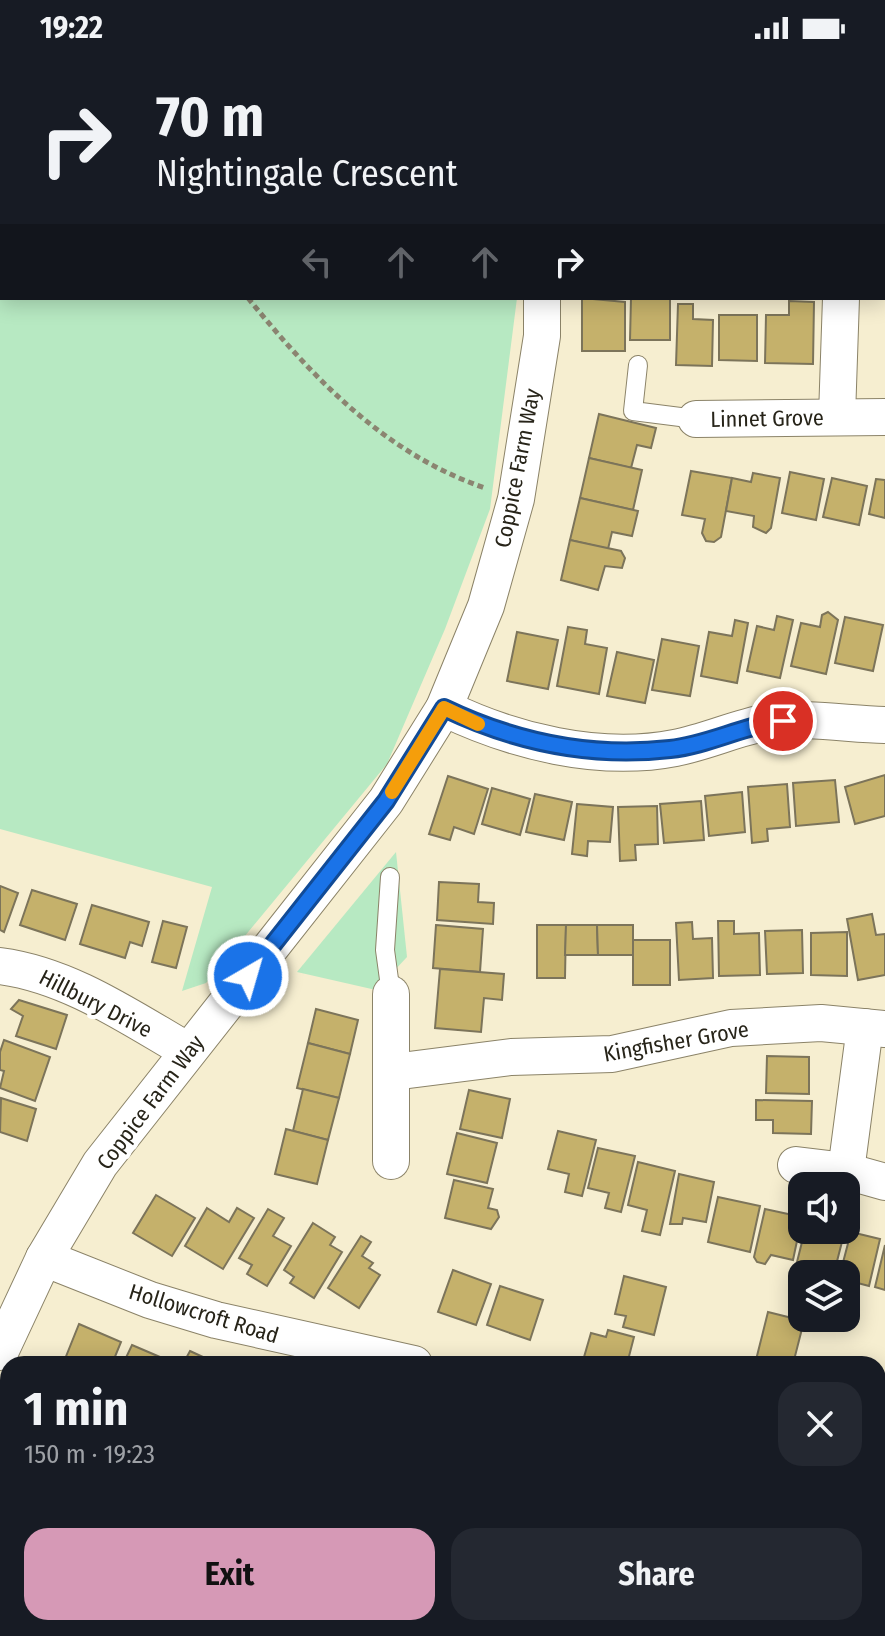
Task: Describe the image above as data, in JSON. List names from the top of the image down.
{
  "streets": {
    "street": [
      "Linnet Grove",
      "Coppice Farm Way",
      "Hillbury Drive",
      "Kingfisher Grove",
      "Hollowcroft Road"
    ]
  },
  "crossings": [
    ["Coppice Farm Way", "Hillbury Drive"],
    ["Coppice Farm Way", "Hollowcroft Road"]
  ],
  "page": {
    "status": "19:22",
    "turn": ["70 m", "Nightingale Crescent"],
    "heading": ["1 min", "150 m · 19:23"],
    "buttons": ["Exit", "Share"]
  }
}
